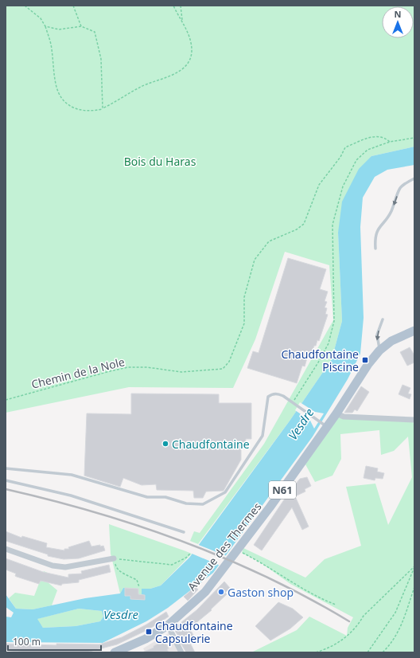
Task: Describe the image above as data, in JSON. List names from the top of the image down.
{
  "streets": {
    "main road": ["N61", "Avenue des Thermes"],
    "path": ["Chemin de la Nole"]
  },
  "water": ["Vesdre"],
  "parks": ["Bois du Haras"],
  "places": {
    "transit": ["Chaudfontaine Piscine", "Chaudfontaine Capsulerie"],
    "other": ["Chaudfontaine", "Gaston shop"]
  },
  "scale_bar": "100 m",
  "north": "top"
}
